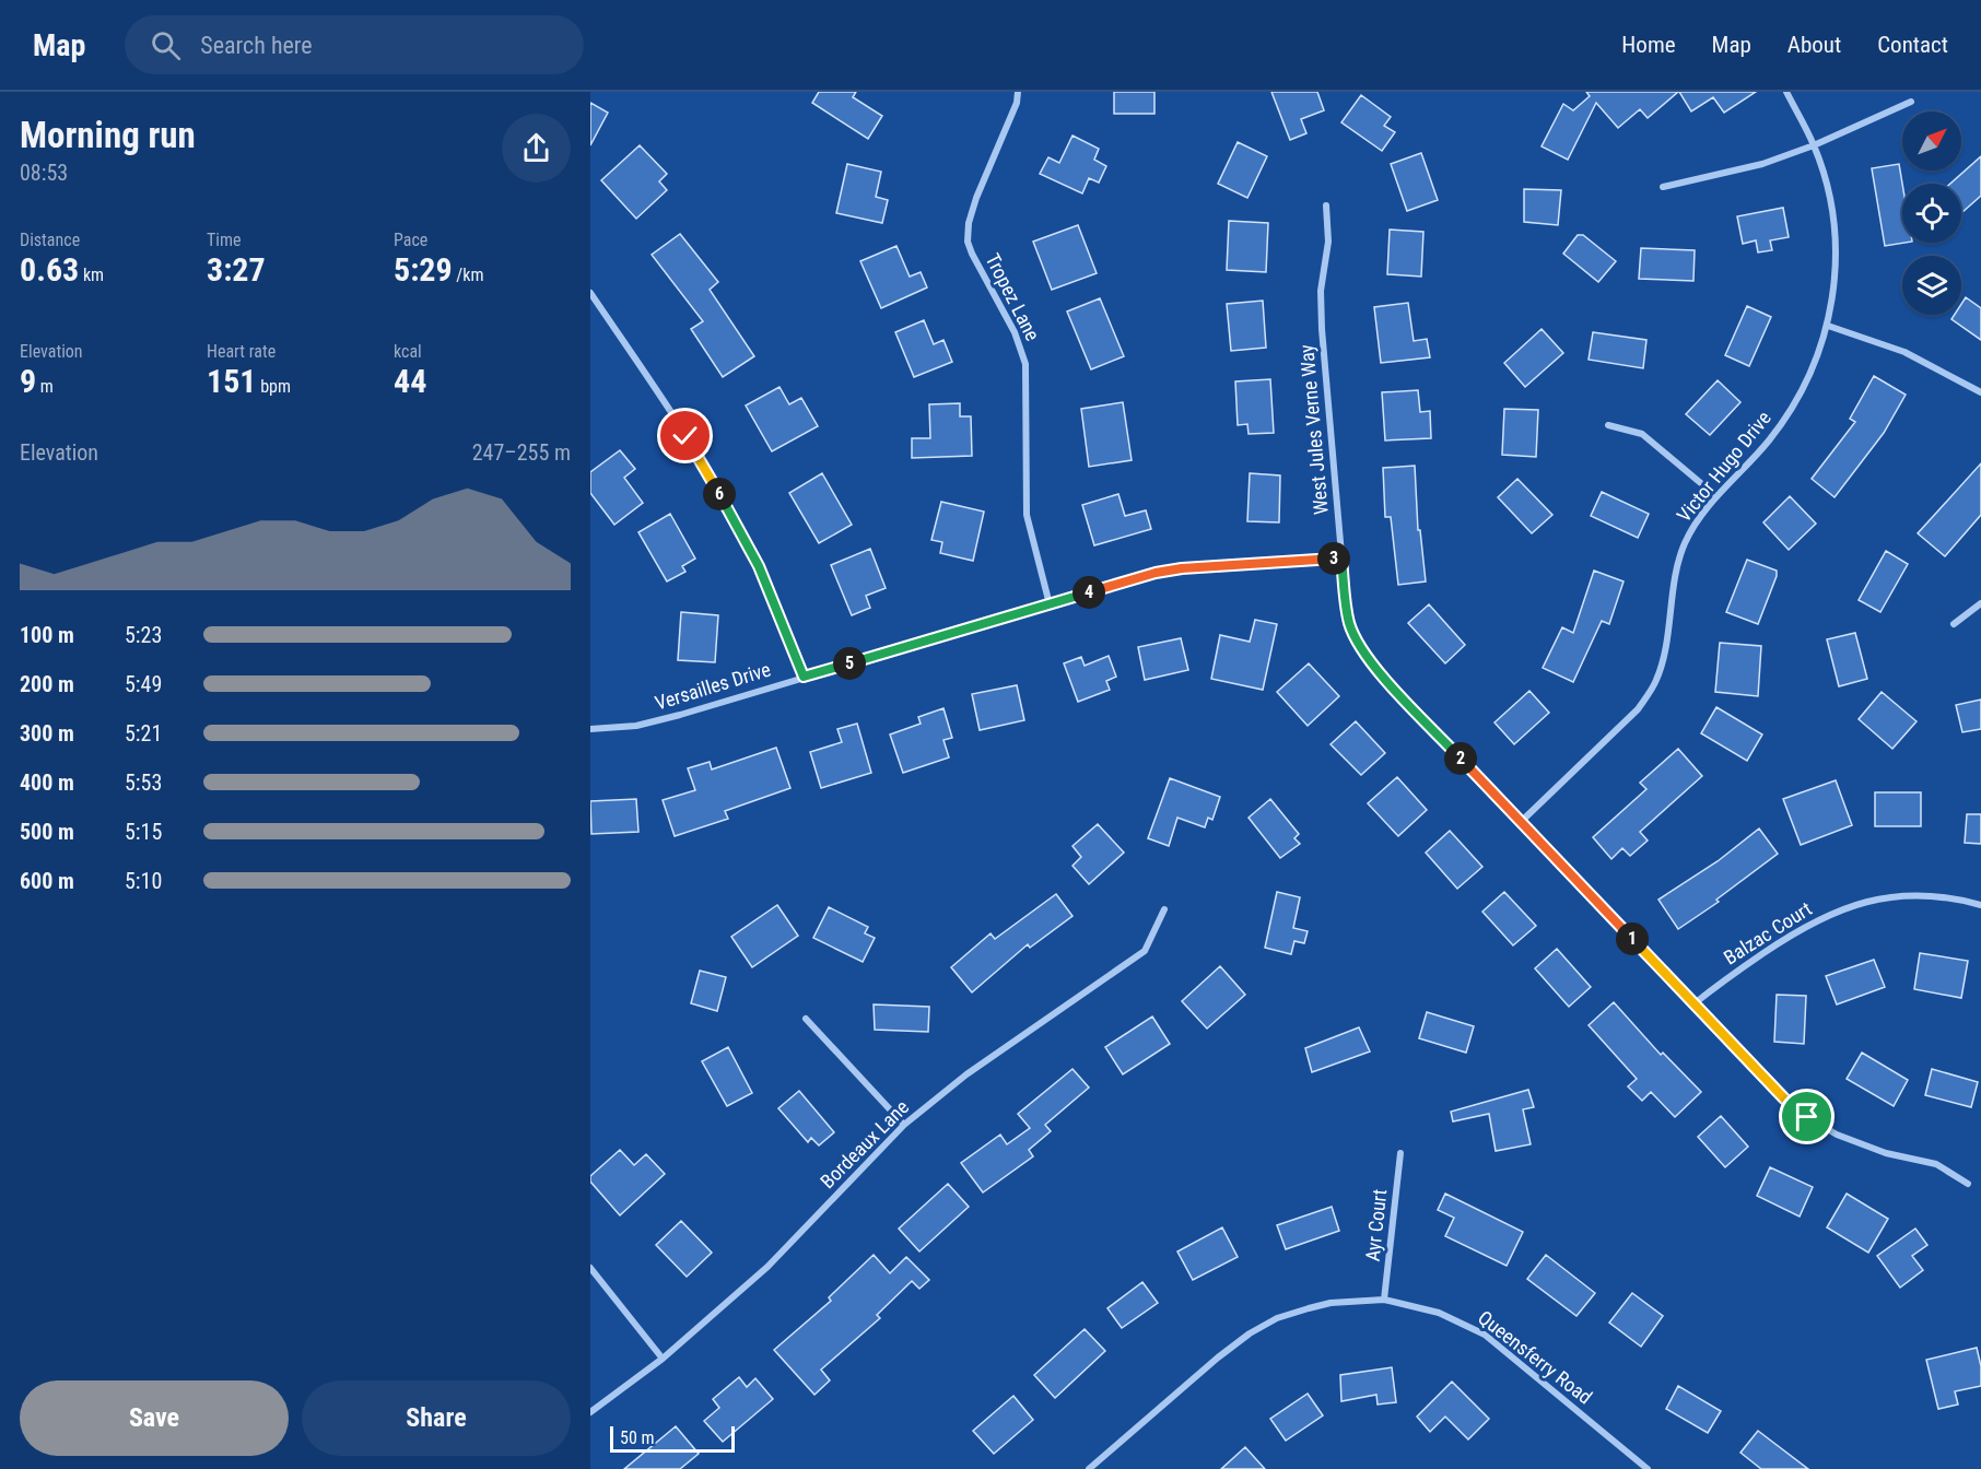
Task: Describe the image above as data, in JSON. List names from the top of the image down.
{
  "streets": {
    "street": [
      "Tropez Lane",
      "West Jules Verne Way",
      "Victor Hugo Drive",
      "Versailles Drive",
      "Balzac Court",
      "Bordeaux Lane",
      "Ayr Court",
      "Queensferry Road"
    ]
  },
  "crossings": [
    ["Tropez Lane", "Versailles Drive"],
    ["West Jules Verne Way", "Victor Hugo Drive"],
    ["West Jules Verne Way", "Versailles Drive"],
    ["West Jules Verne Way", "Balzac Court"],
    ["Ayr Court", "Queensferry Road"]
  ],
  "scale_bar": "50 m",
  "north": "top right",
  "page": {
    "header": "Map",
    "search": "Search here",
    "nav": [
      "Home",
      "Map",
      "About",
      "Contact"
    ],
    "heading": ["Morning run", "08:53"],
    "stats": [
      ["Distance", "0.63 km"],
      ["Time", "3:27"],
      ["Pace", "5:29 /km"],
      ["Elevation", "9 m"],
      ["Heart rate", "151 bpm"],
      ["kcal", "44"]
    ],
    "chart": ["Elevation", "247–255 m"],
    "pins": [
      "6",
      "3",
      "4",
      "5",
      "2",
      "1"
    ],
    "list": [
      {
        "name": "100 m",
        "note": "5:23"
      },
      {
        "name": "200 m",
        "note": "5:49"
      },
      {
        "name": "300 m",
        "note": "5:21"
      },
      {
        "name": "400 m",
        "note": "5:53"
      },
      {
        "name": "500 m",
        "note": "5:15"
      },
      {
        "name": "600 m",
        "note": "5:10"
      }
    ],
    "buttons": ["Save", "Share"],
    "scale": "50 m"
  }
}
